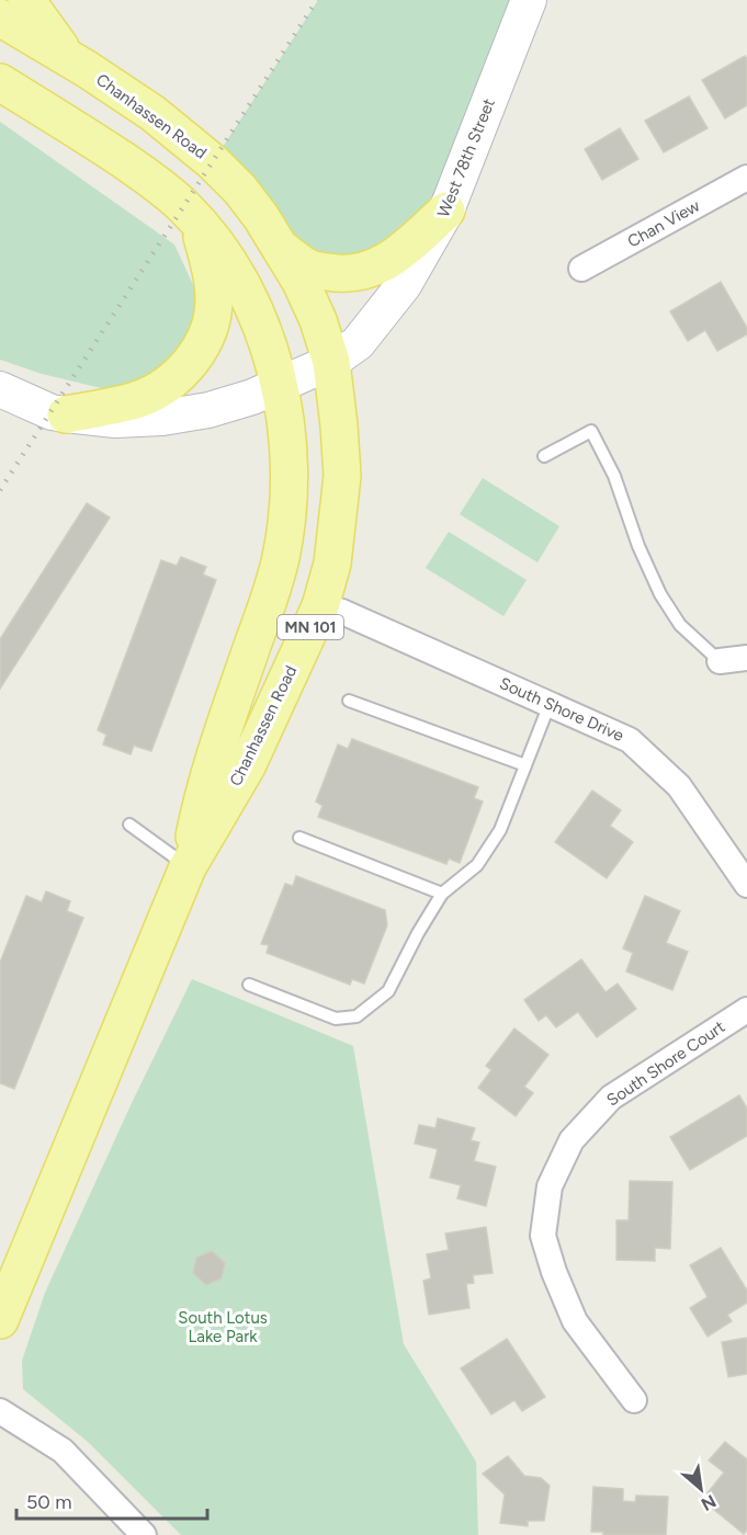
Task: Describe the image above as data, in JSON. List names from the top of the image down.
{
  "streets": {
    "main road": ["Chanhassen Road", "MN 101"],
    "street": [
      "West 78th Street",
      "Chan View",
      "South Shore Drive",
      "South Shore Court"
    ]
  },
  "crossings": [
    ["Chanhassen Road", "West 78th Street"],
    ["Chanhassen Road", "South Shore Drive"]
  ],
  "parks": ["South Lotus Lake Park"],
  "scale_bar": "50 m",
  "north": "bottom right"
}
